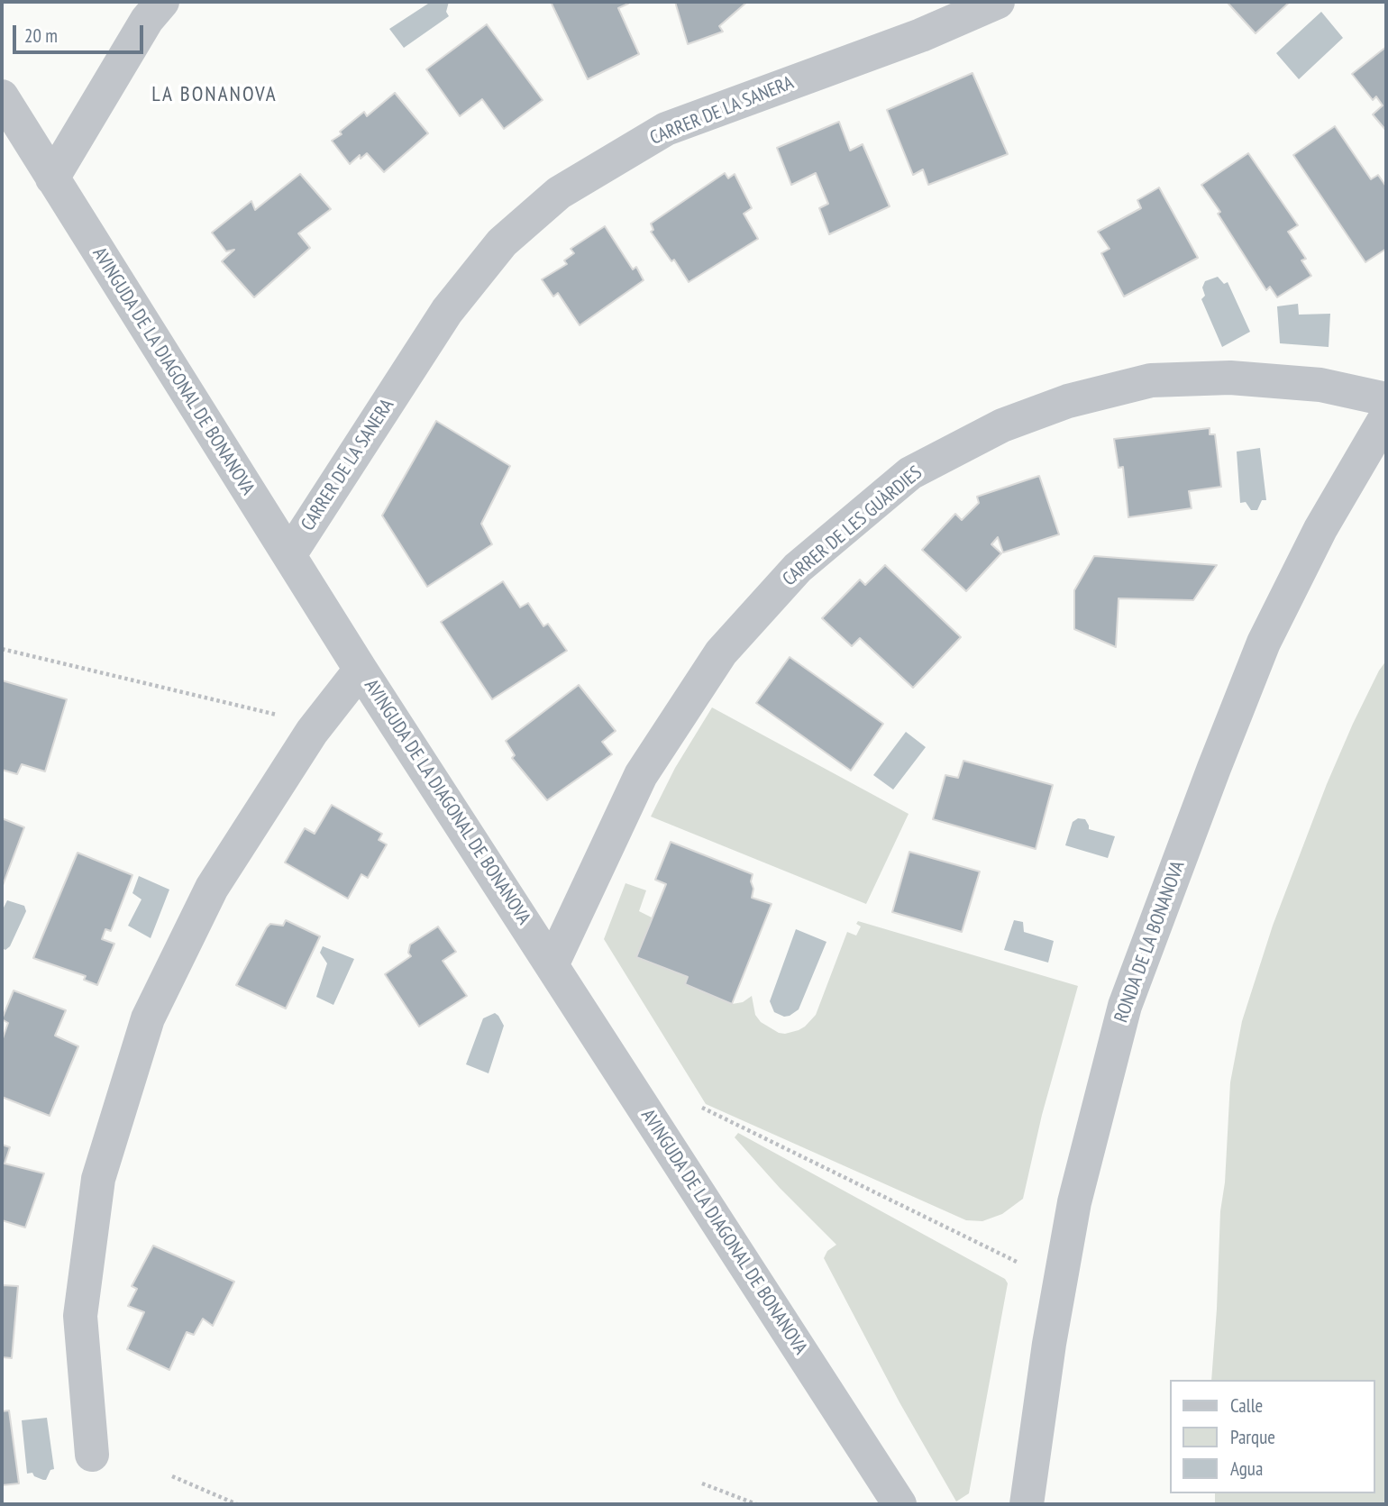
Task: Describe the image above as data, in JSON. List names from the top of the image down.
{
  "streets": {
    "street": [
      "CARRER DE LA SANERA",
      "AVINGUDA DE LA DIAGONAL DE BONANOVA",
      "CARRER DE LES GUÀRDIES",
      "RONDA DE LA BONANOVA"
    ]
  },
  "crossings": [
    ["CARRER DE LA SANERA", "AVINGUDA DE LA DIAGONAL DE BONANOVA"],
    ["AVINGUDA DE LA DIAGONAL DE BONANOVA", "CARRER DE LES GUÀRDIES"]
  ],
  "districts": ["LA BONANOVA"],
  "legend": ["Calle", "Parque", "Agua"],
  "scale_bar": "20 m"
}
